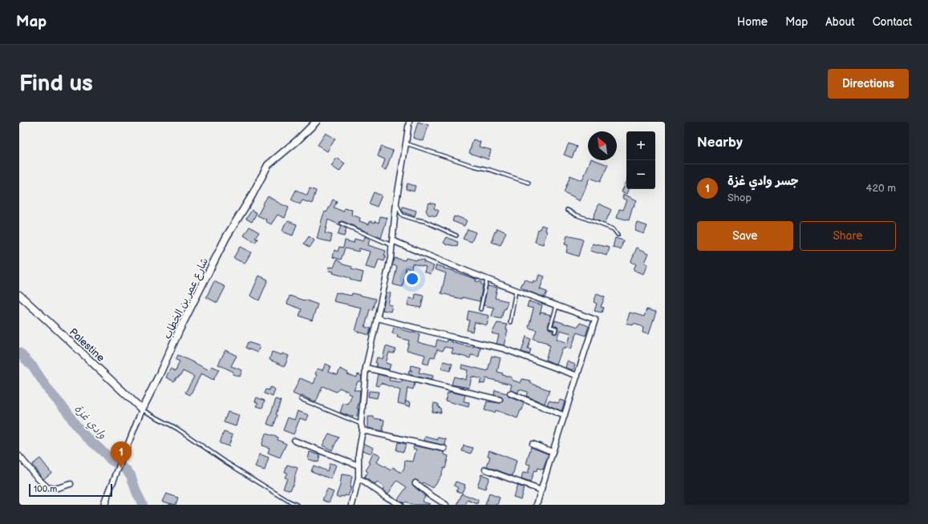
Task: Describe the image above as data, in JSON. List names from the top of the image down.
{
  "streets": {
    "street": ["شارع عمر بن الخطاب", "Palestine"]
  },
  "crossings": [
    ["شارع عمر بن الخطاب", "Palestine"]
  ],
  "water": ["وادي غزة"],
  "scale_bar": "100 m",
  "north": "top left",
  "page": {
    "header": "Map",
    "nav": [
      "Home",
      "Map",
      "About",
      "Contact"
    ],
    "buttons": [
      "Directions",
      ["Save", "Share"]
    ],
    "title": "Find us",
    "heading": "Nearby",
    "map_buttons": ["+", "−"],
    "list": [
      {
        "mark": "1",
        "name": "جسر وادي غزة",
        "note": "Shop",
        "value": "420 m"
      }
    ],
    "pins": "1",
    "scale": "100 m"
  }
}
